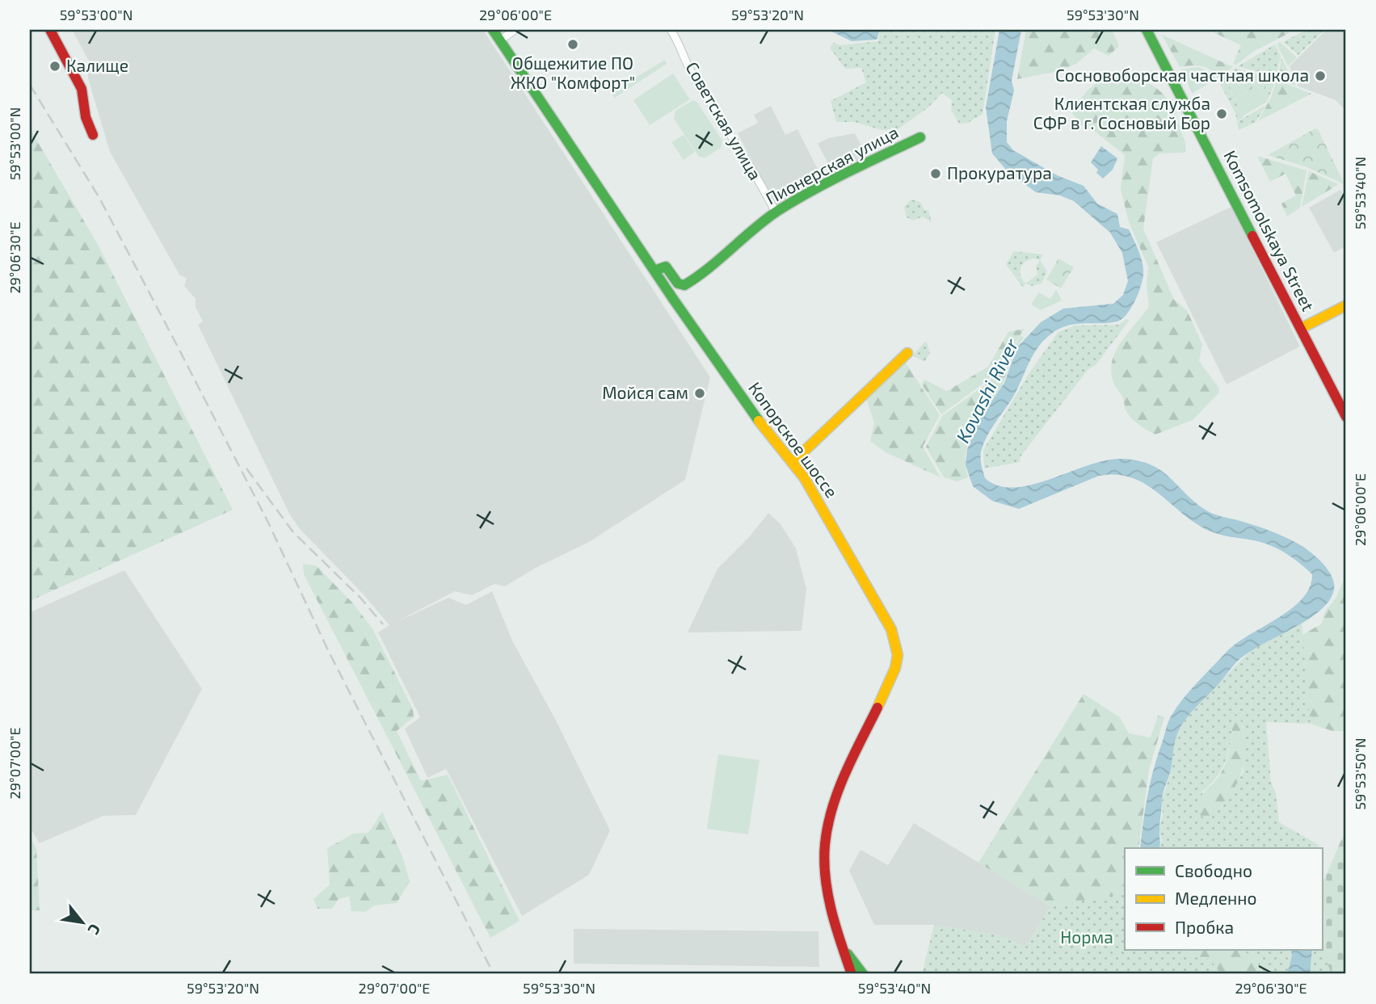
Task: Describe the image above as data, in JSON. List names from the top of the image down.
{
  "streets": {
    "main road": ["Пионерская улица", "Komsomolskaya Street", "Копорское шоссе"],
    "street": ["Советская улица"]
  },
  "crossings": [
    ["Советская улица", "Пионерская улица"],
    ["Пионерская улица", "Копорское шоссе"]
  ],
  "water": ["Kovashi River"],
  "parks": ["Норма"],
  "places": [
    "Общежитие ПО ЖКО \"Комфорт\"",
    "Калище",
    "Сосновоборская частная школа",
    "Клиентская служба СФР в г. Сосновый Бор",
    "Прокуратура",
    "Мойся сам"
  ],
  "legend": ["Свободно", "Медленно", "Пробка"],
  "north": "bottom right",
  "coordinates": [
    "59°53'00\"N",
    "29°06'00\"E",
    "59°53'20\"N",
    "59°53'30\"N",
    "59°53'40\"N",
    "29°06'30\"E",
    "29°07'00\"E",
    "59°53'50\"N"
  ]
}
